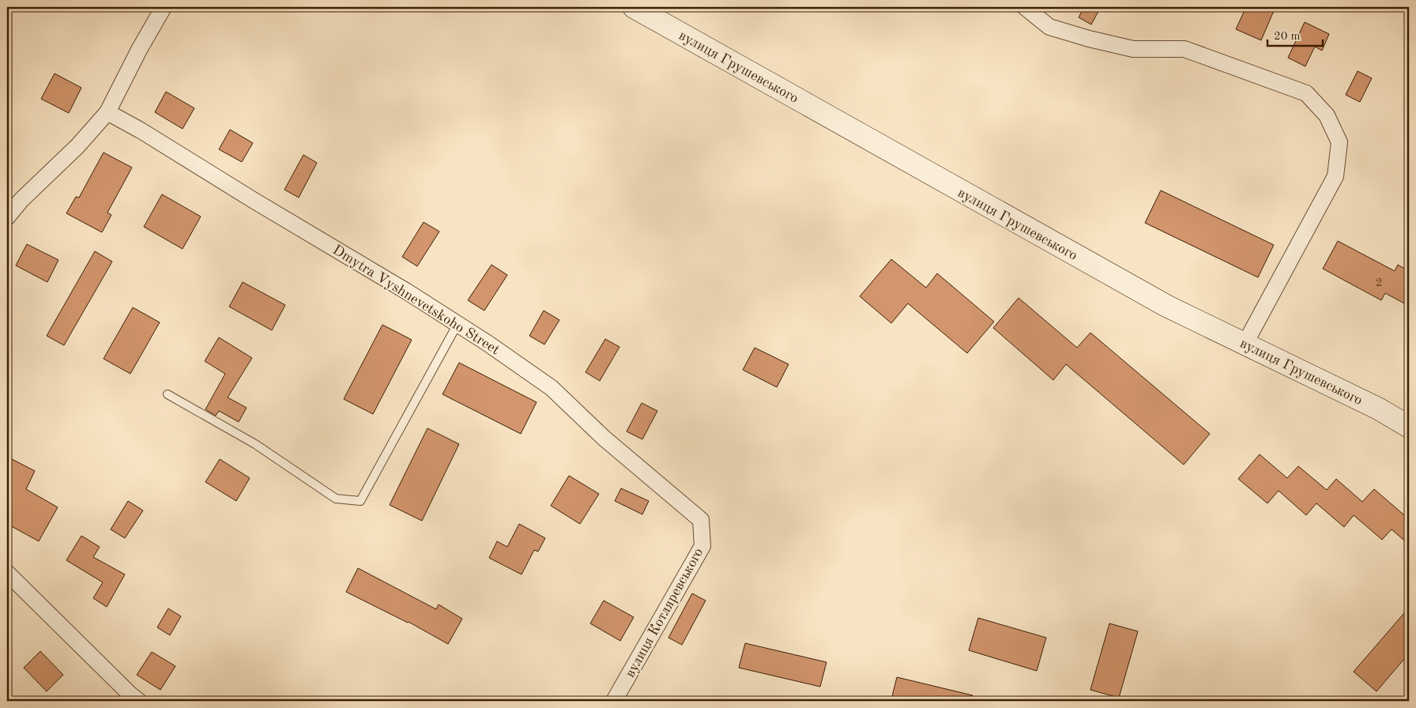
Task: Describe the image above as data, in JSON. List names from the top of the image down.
{
  "streets": {
    "main road": ["вулиця Грушевського"],
    "street": ["Dmytra Vyshnevetskoho Street", "вулиця Котляревського"]
  },
  "crossings": [
    ["Dmytra Vyshnevetskoho Street", "вулиця Котляревського"]
  ],
  "house_numbers": ["2"],
  "scale_bar": "20 m"
}
